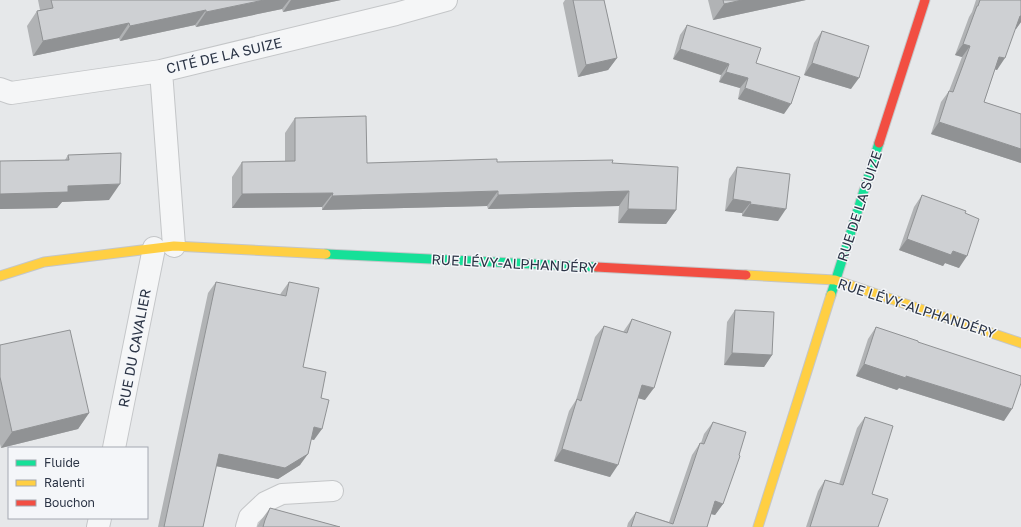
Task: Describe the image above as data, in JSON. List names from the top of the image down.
{
  "streets": {
    "street": [
      "CITÉ DE LA SUIZE",
      "RUE DE LA SUIZE",
      "RUE LÉVY-ALPHANDÉRY",
      "RUE DU CAVALIER"
    ]
  },
  "crossings": [
    ["CITÉ DE LA SUIZE", "RUE DU CAVALIER"],
    ["RUE DE LA SUIZE", "RUE LÉVY-ALPHANDÉRY"],
    ["RUE LÉVY-ALPHANDÉRY", "RUE DU CAVALIER"]
  ],
  "legend": ["Fluide", "Ralenti", "Bouchon"]
}
